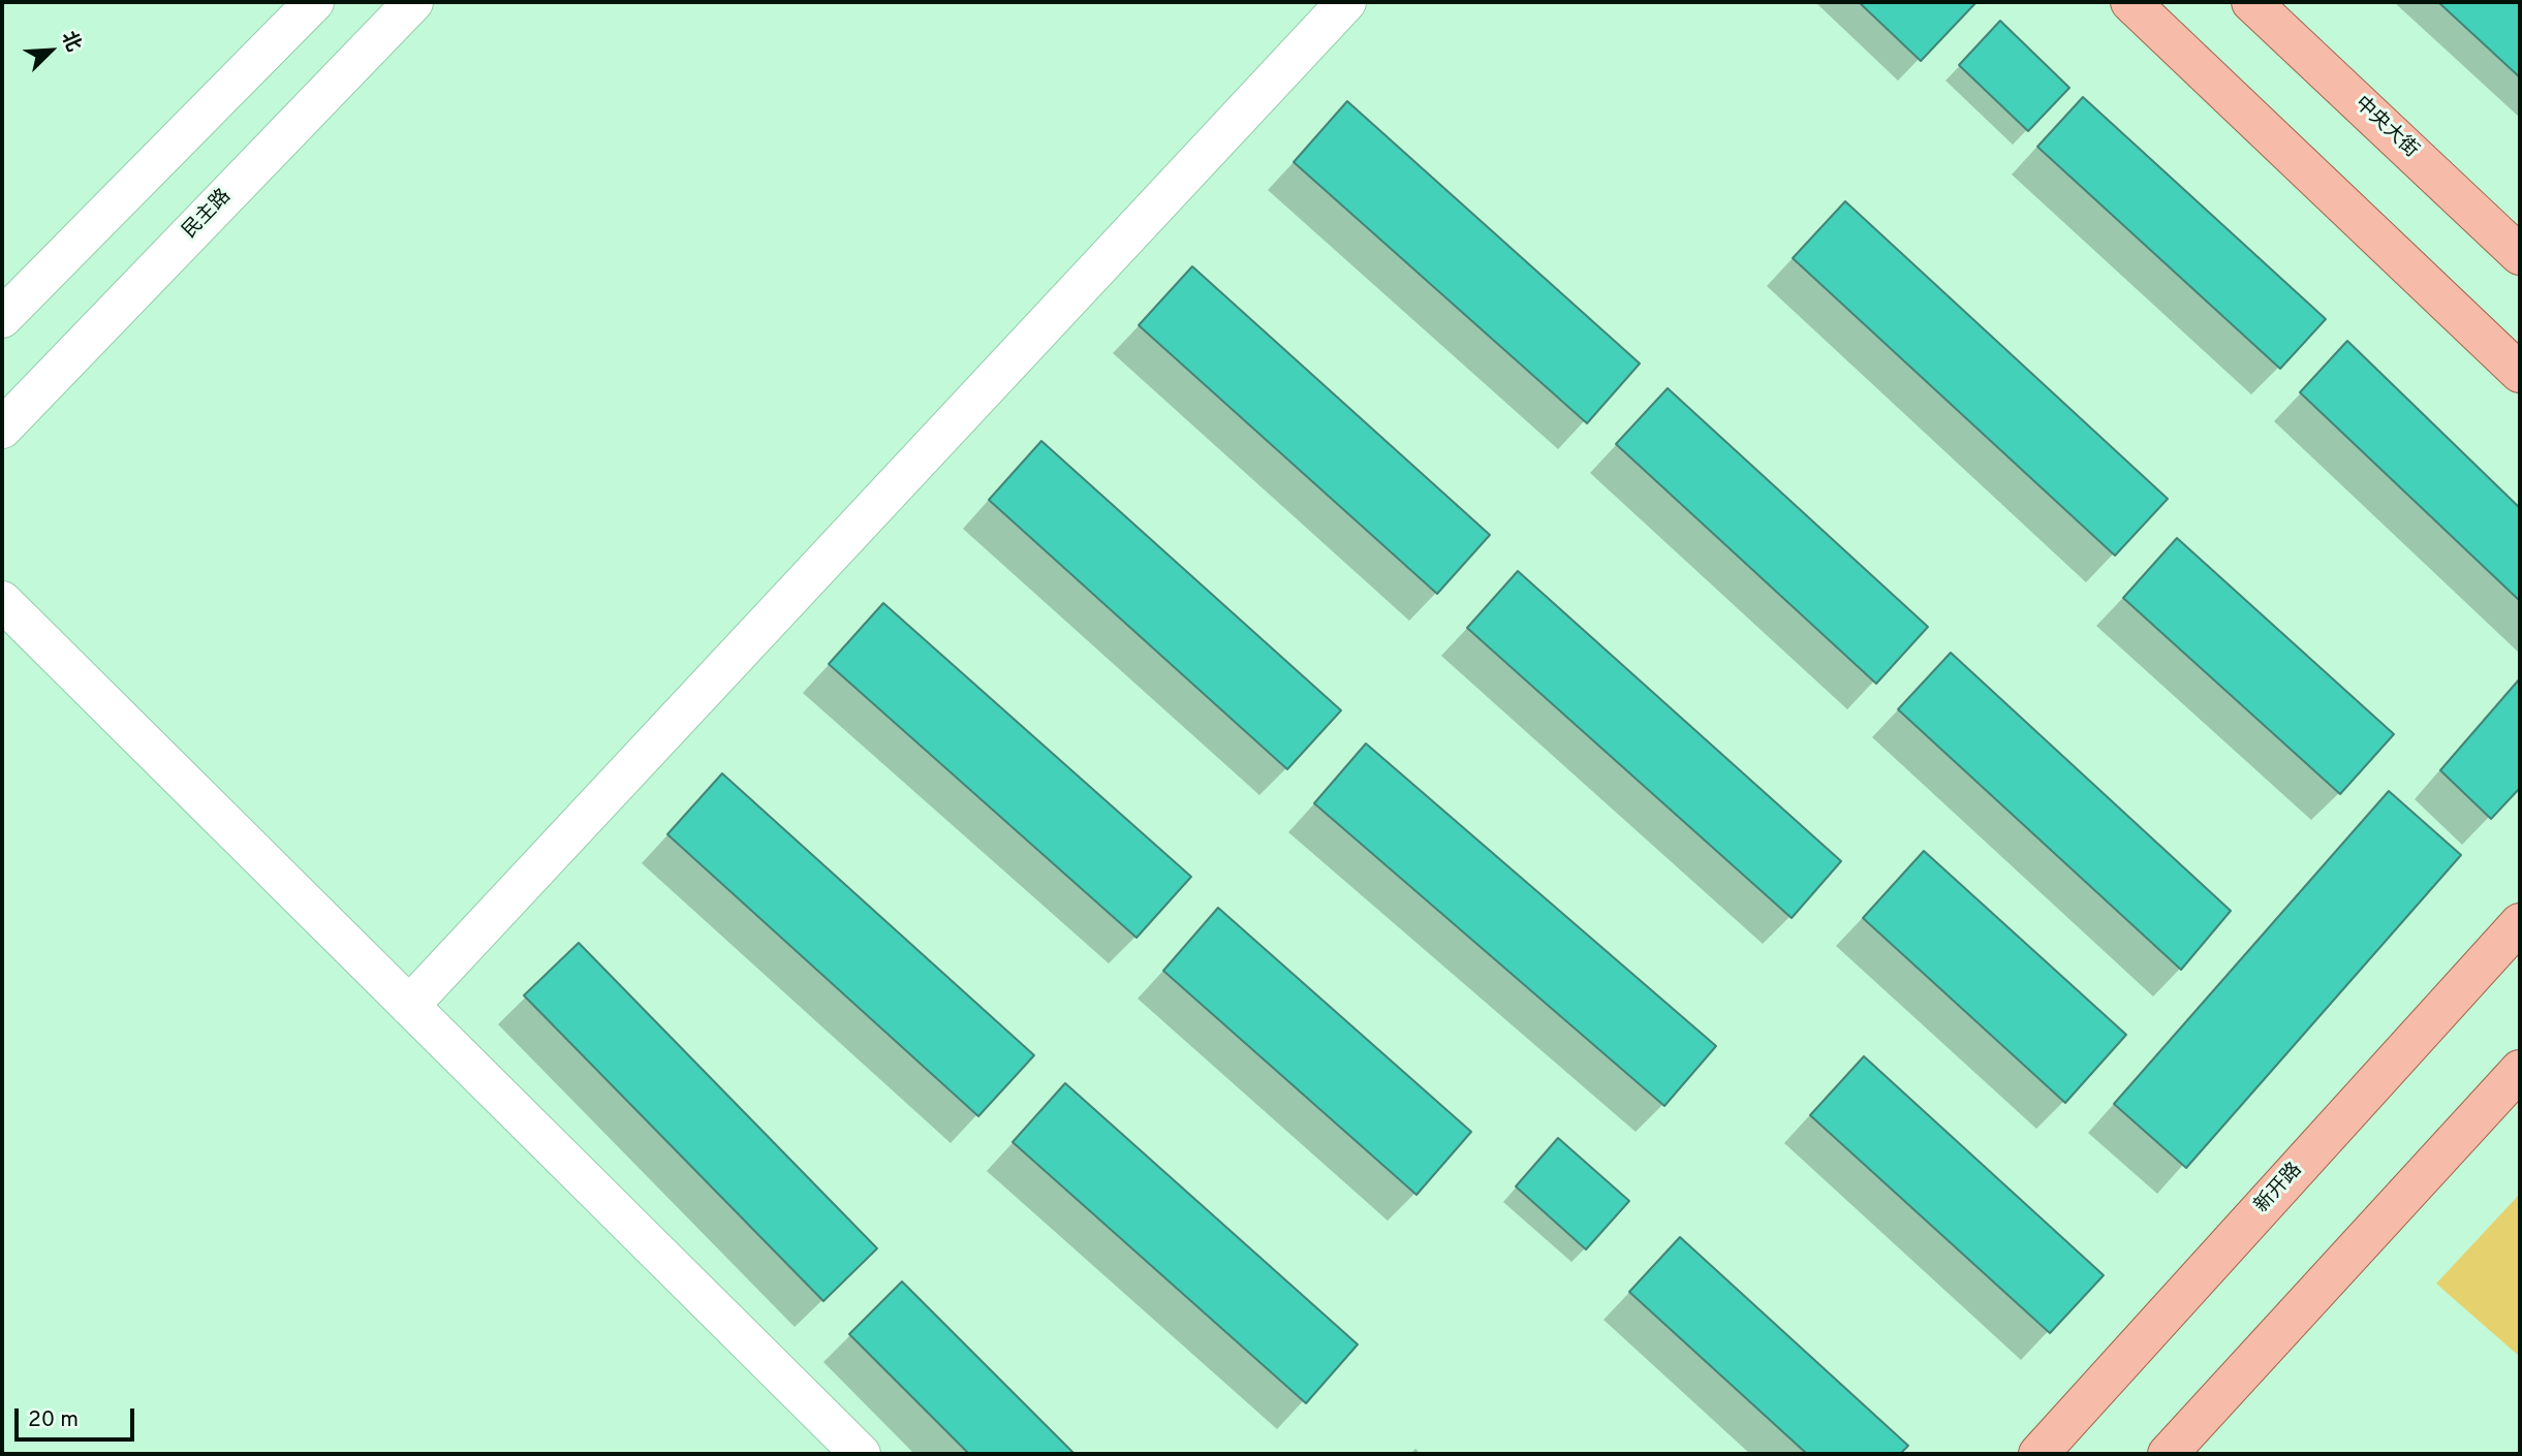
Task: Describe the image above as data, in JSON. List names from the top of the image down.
{
  "streets": {
    "main road": ["中央大街", "新开路"],
    "street": ["民主路"]
  },
  "scale_bar": "20 m",
  "north": "top right"
}
